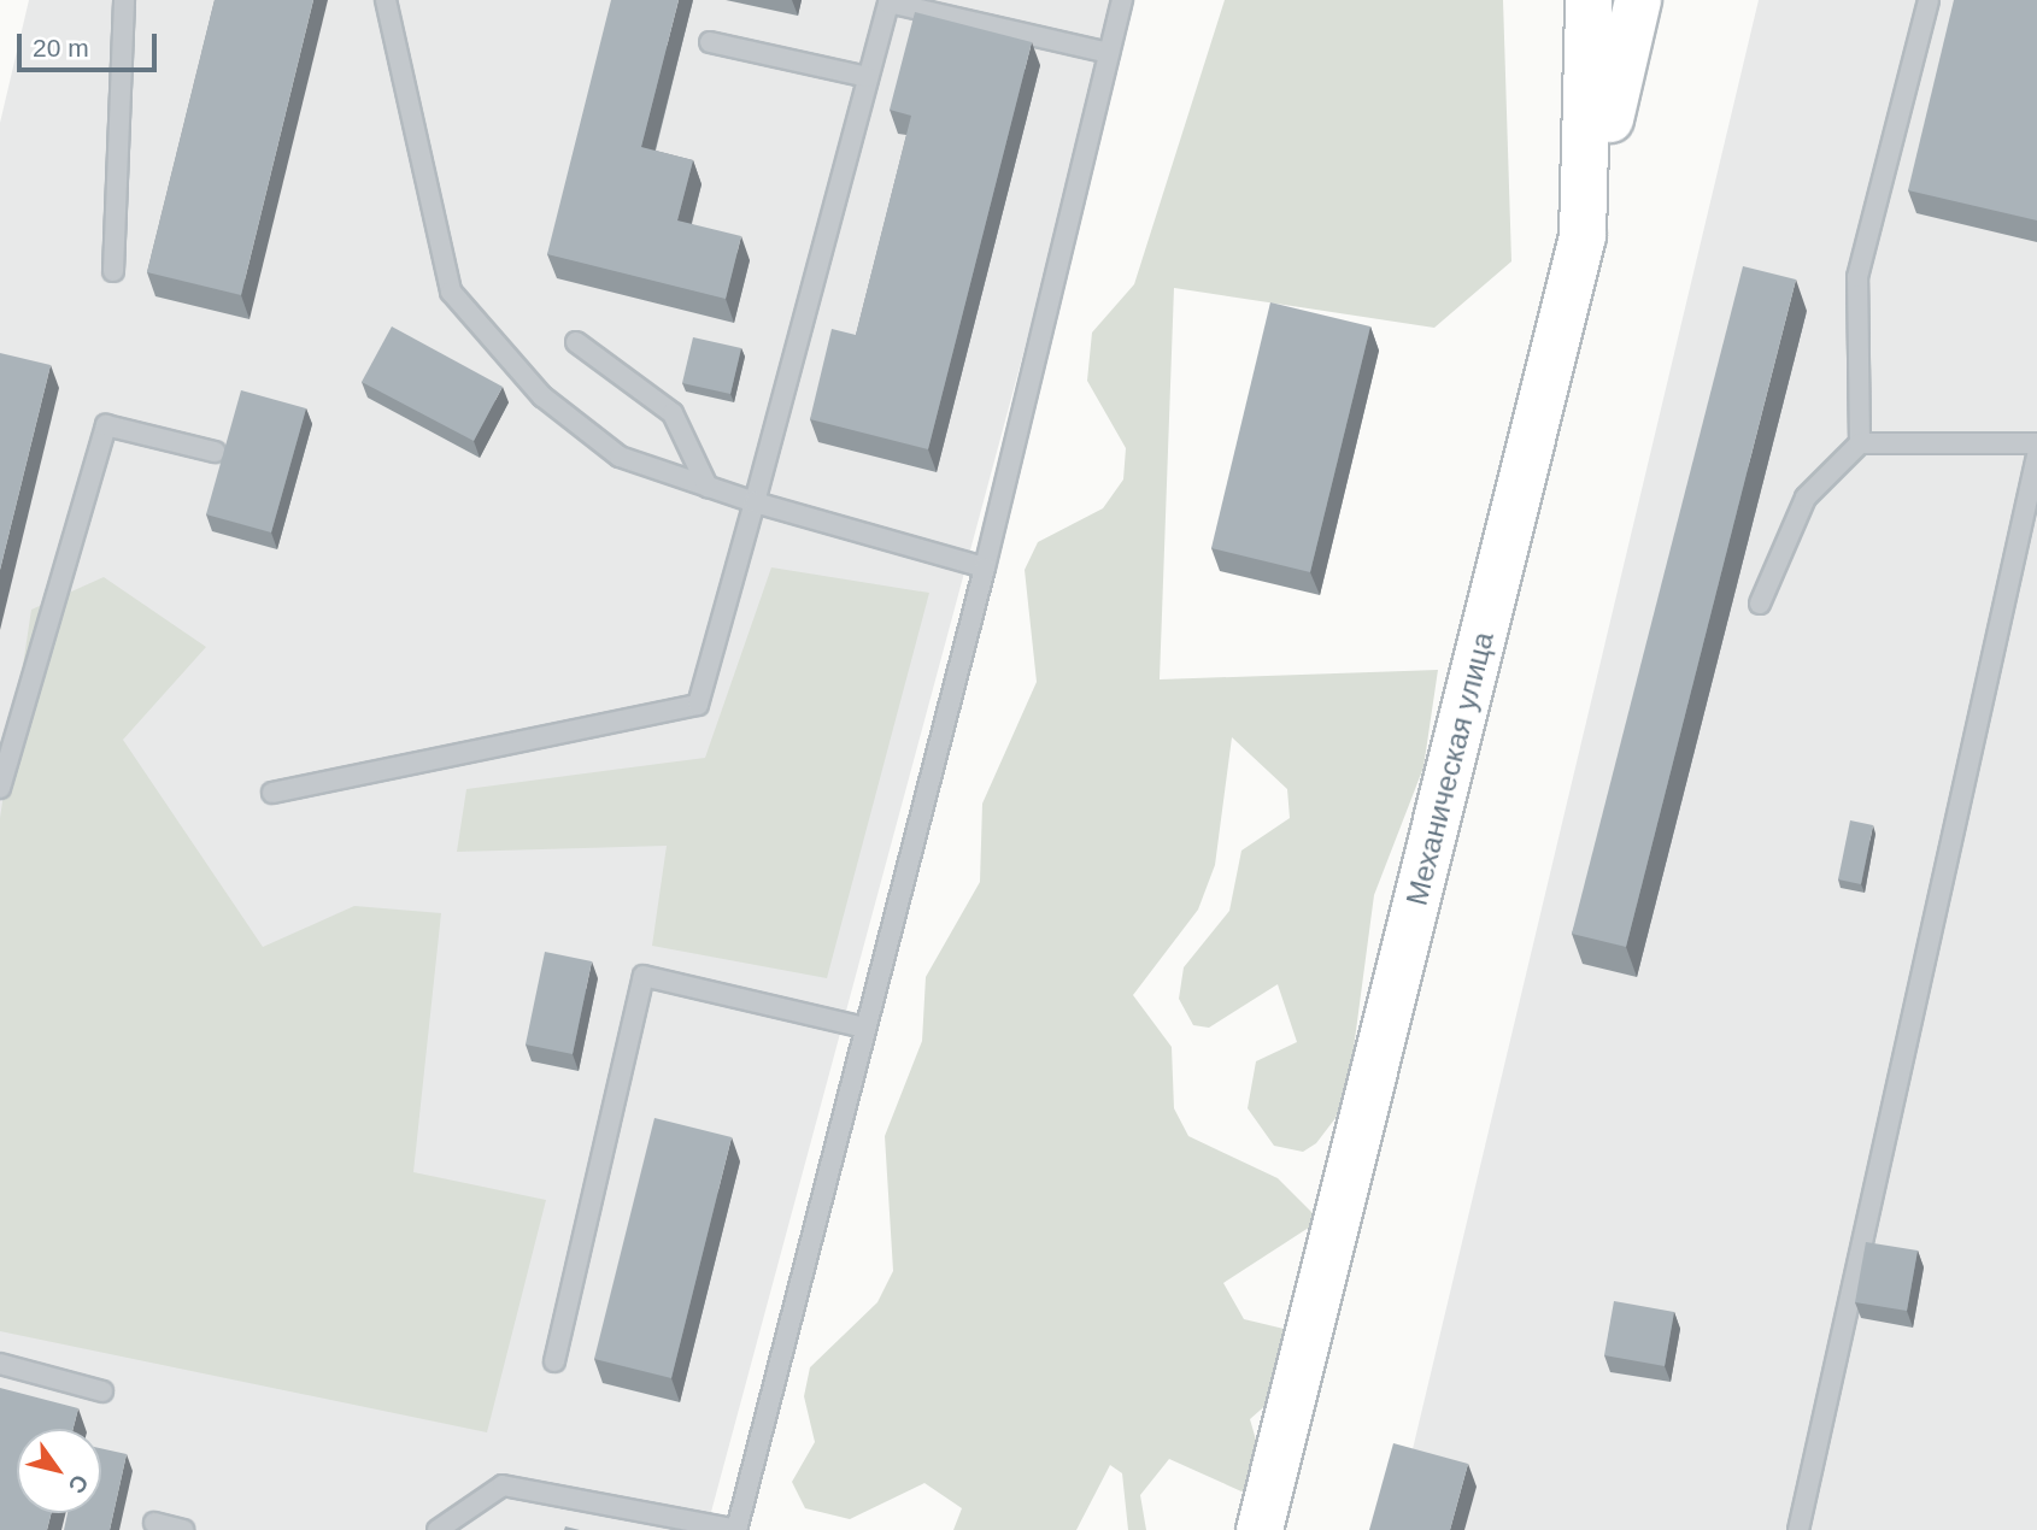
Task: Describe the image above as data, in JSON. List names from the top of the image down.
{
  "streets": {
    "street": ["Механическая улица"]
  },
  "scale_bar": "20 m",
  "north": "bottom right"
}
